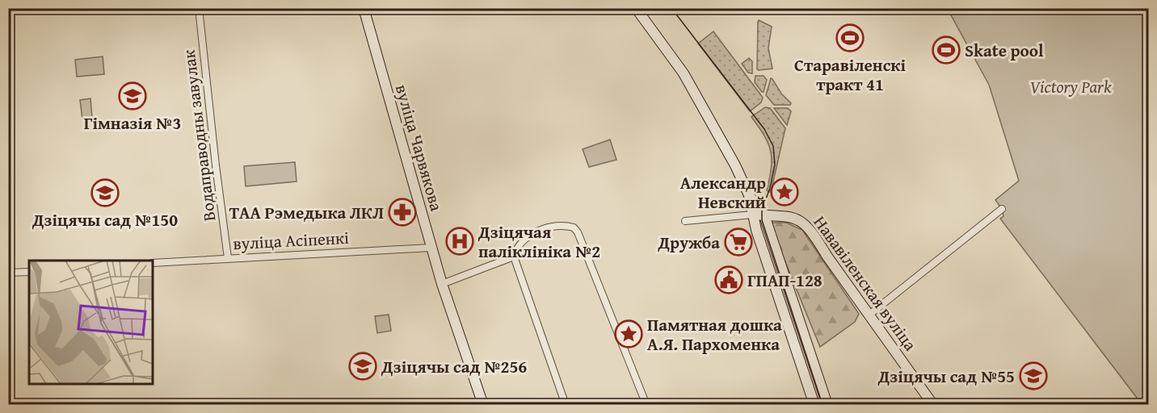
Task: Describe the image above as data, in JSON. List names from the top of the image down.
{
  "streets": {
    "main road": ["вуліца Чарвякова", "Нававіленская вуліца"],
    "street": ["Водаправодны завулак", "вуліца Асіпенкі"]
  },
  "crossings": [
    ["Водаправодны завулак", "вуліца Асіпенкі"],
    ["вуліца Чарвякова", "вуліца Асіпенкі"]
  ],
  "parks": ["Victory Park"],
  "places": {
    "sports": ["Старавіленскі тракт 41", "Skate pool"],
    "school or university": [
      "Гімназія №3",
      "Дзіцячы сад №150",
      "Дзіцячы сад №256",
      "Дзіцячы сад №55"
    ],
    "place": ["Александр Невский", "Памятная дошка А.Я. Пархоменка"],
    "pharmacy": ["ТАА Рэмедыка ЛКЛ"],
    "hospital": ["Дзіцячая паліклініка №2"],
    "supermarket": ["Дружба"],
    "public building": ["ГПАП-128"]
  }
}
